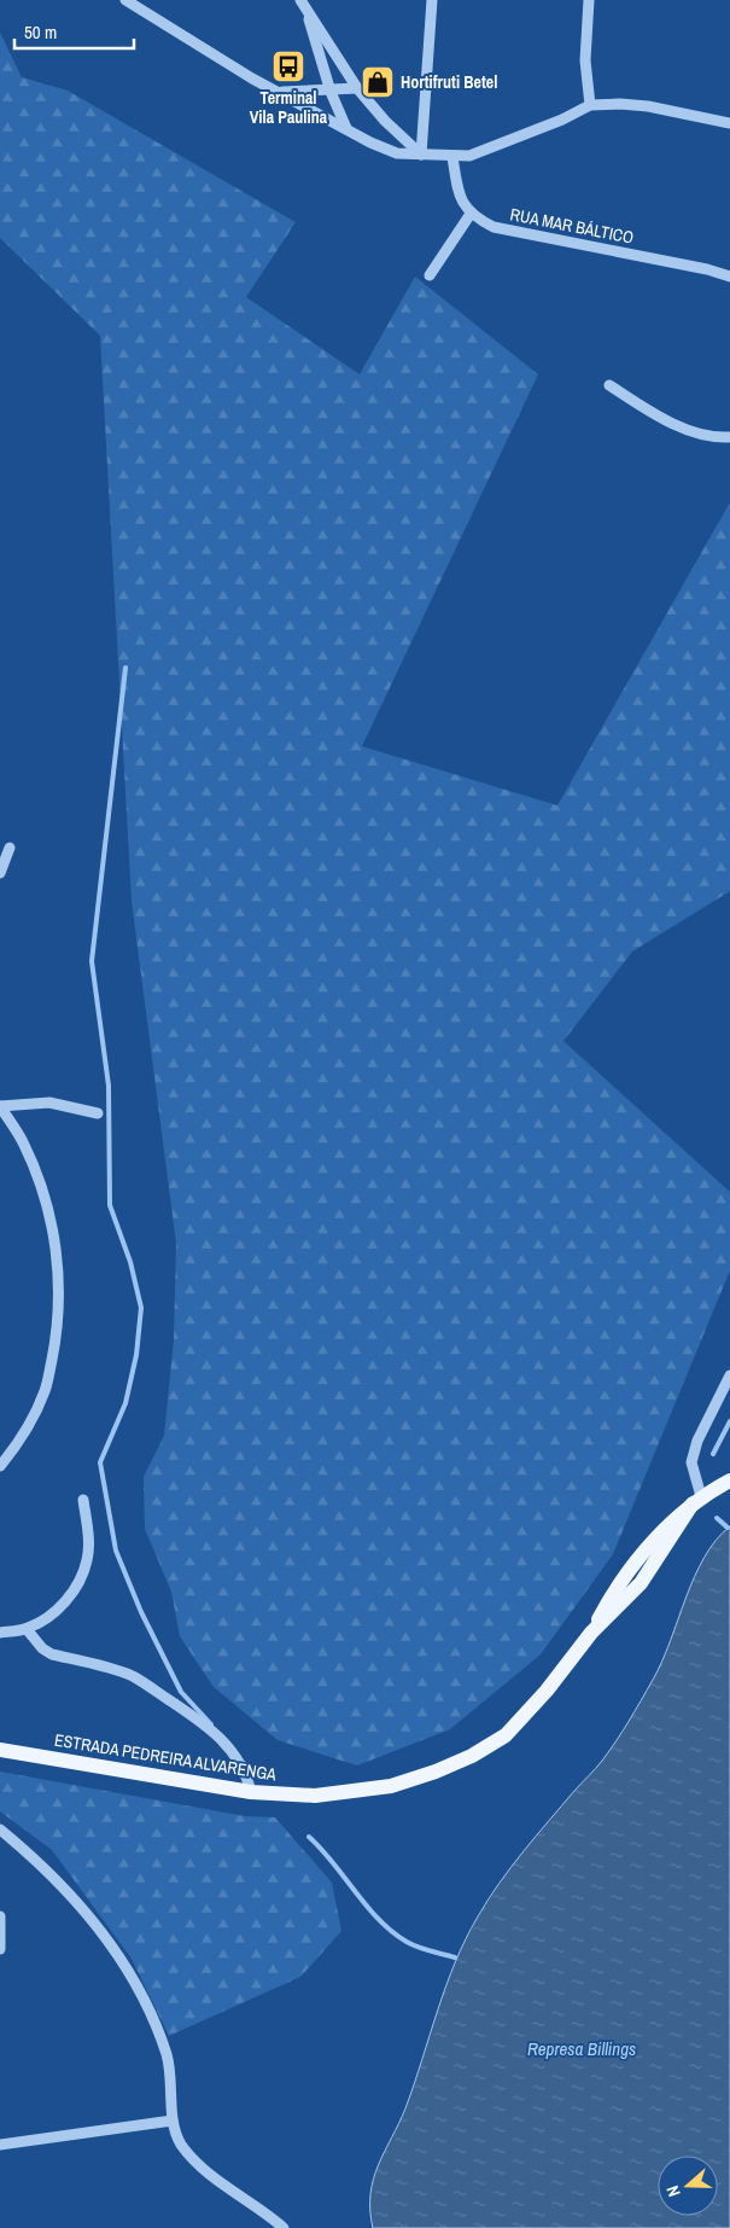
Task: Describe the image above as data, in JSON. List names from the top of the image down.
{
  "streets": {
    "main road": ["ESTRADA PEDREIRA ALVARENGA"],
    "street": ["RUA MAR BÁLTICO"]
  },
  "water": ["Represa Billings"],
  "places": {
    "bus stop": ["Terminal Vila Paulina"],
    "shop": ["Hortifruti Betel"]
  },
  "scale_bar": "50 m",
  "north": "left"
}
